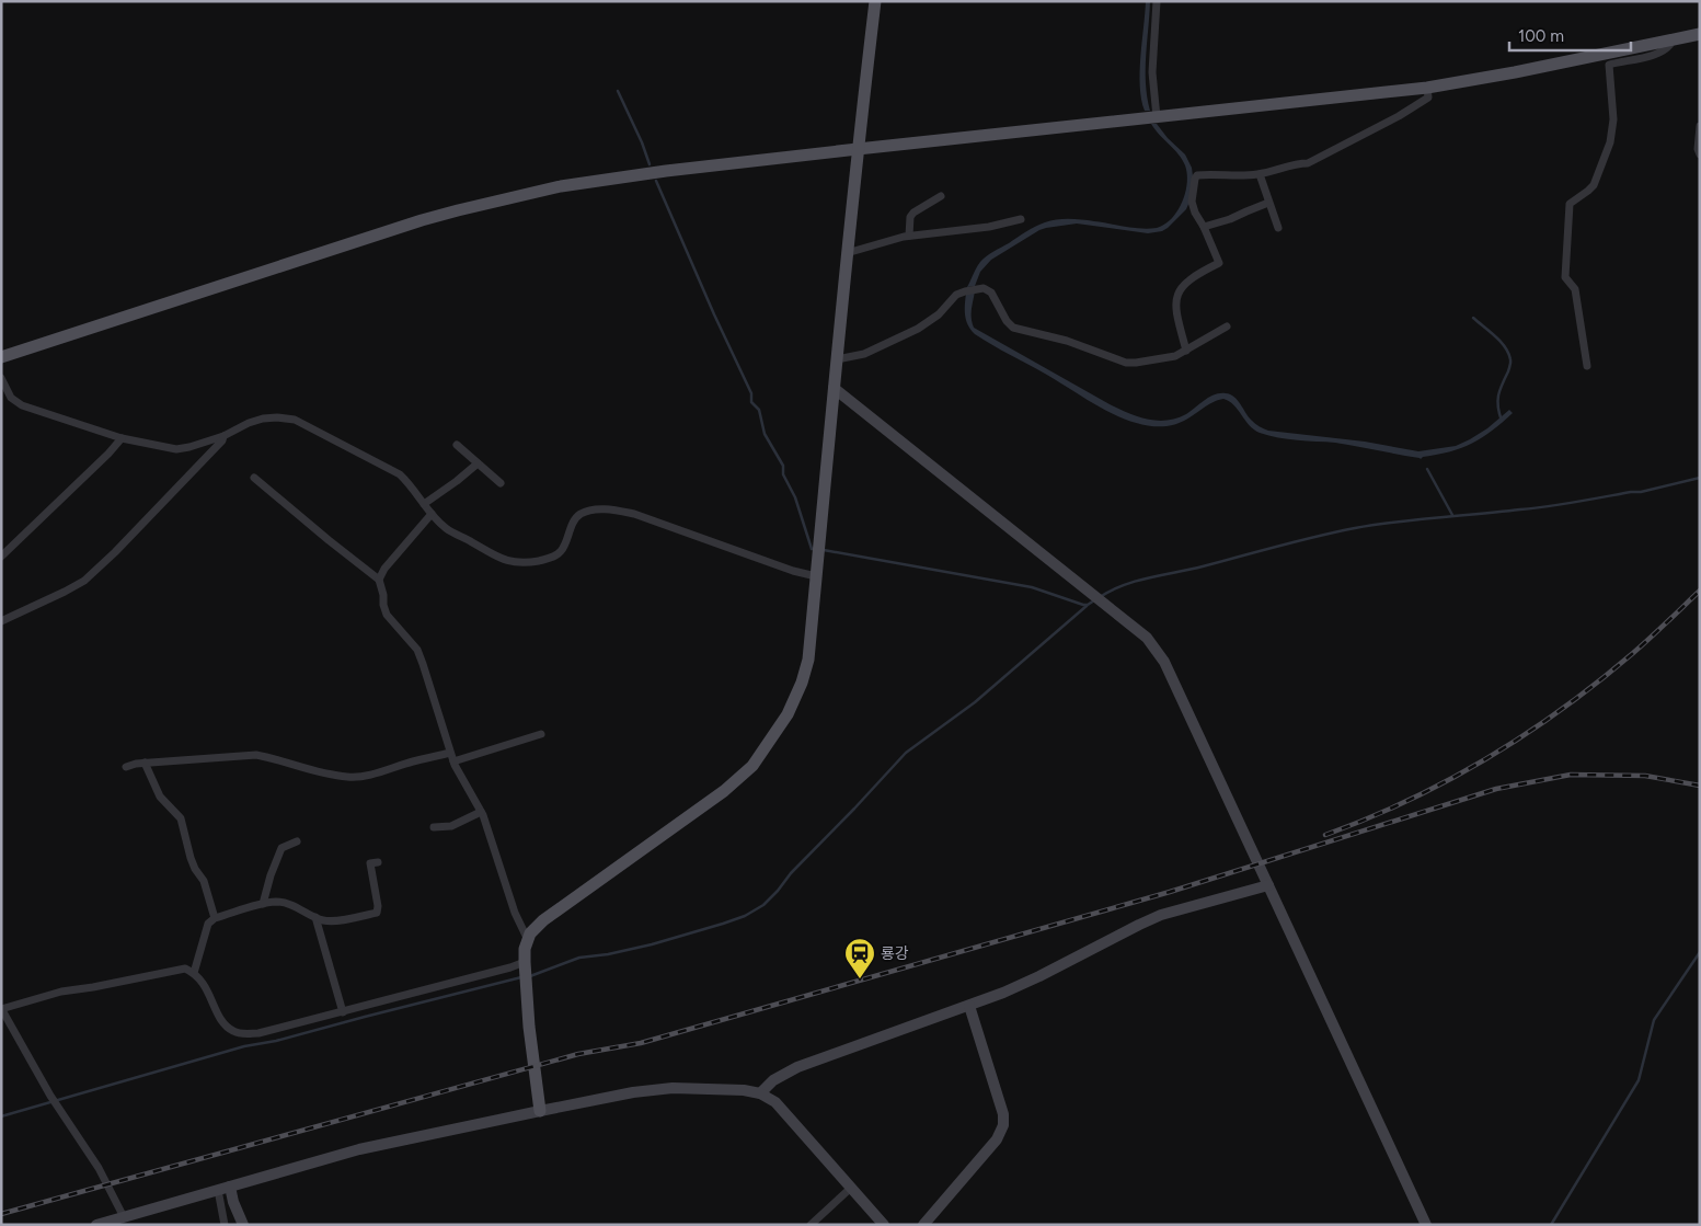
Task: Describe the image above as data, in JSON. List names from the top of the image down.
{
  "places": {
    "station": ["룡강"]
  },
  "scale_bar": "100 m"
}
